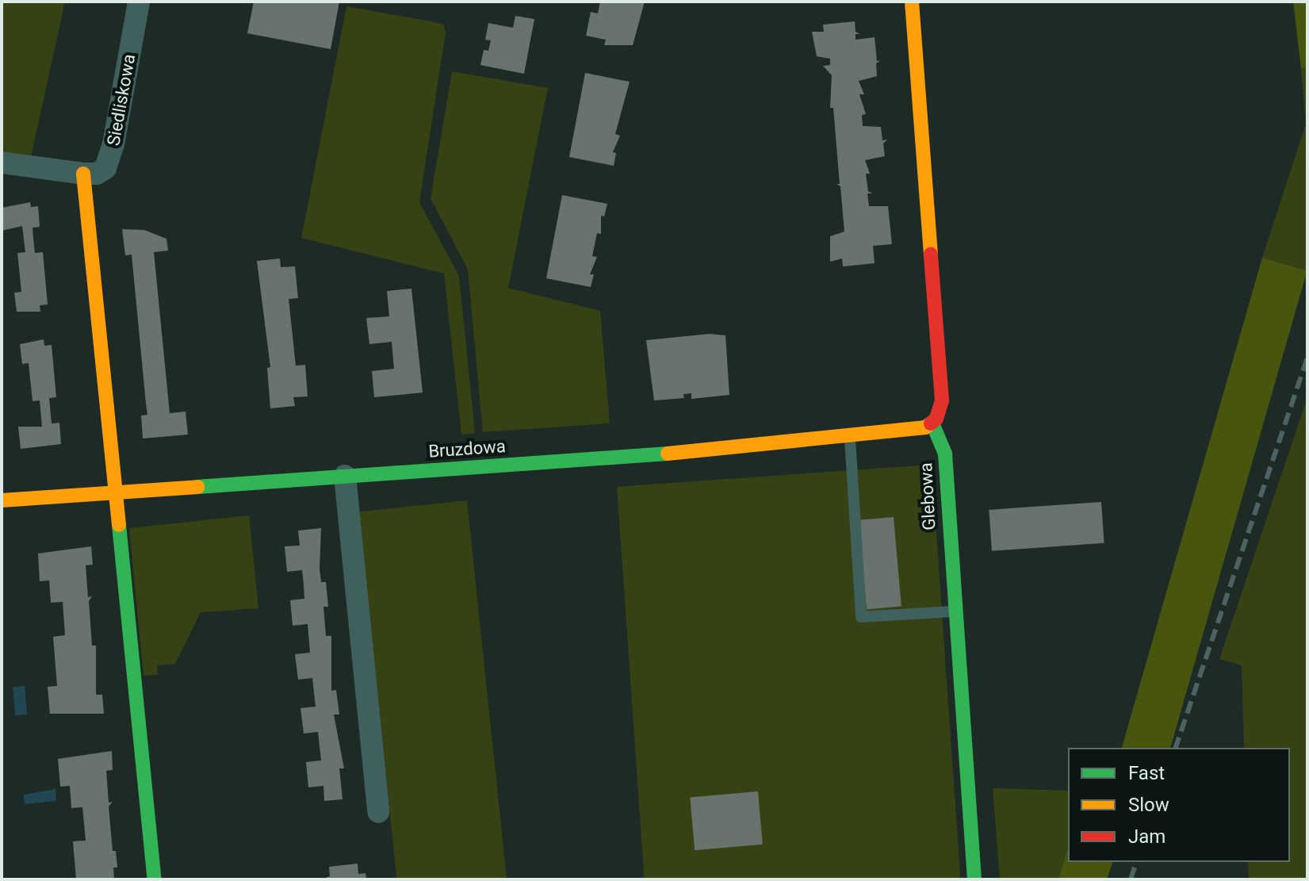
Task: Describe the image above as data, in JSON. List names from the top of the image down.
{
  "streets": {
    "street": ["Siedliskowa", "Bruzdowa", "Glebowa"]
  },
  "crossings": [
    ["Bruzdowa", "Glebowa"]
  ],
  "legend": ["Fast", "Slow", "Jam"]
}
